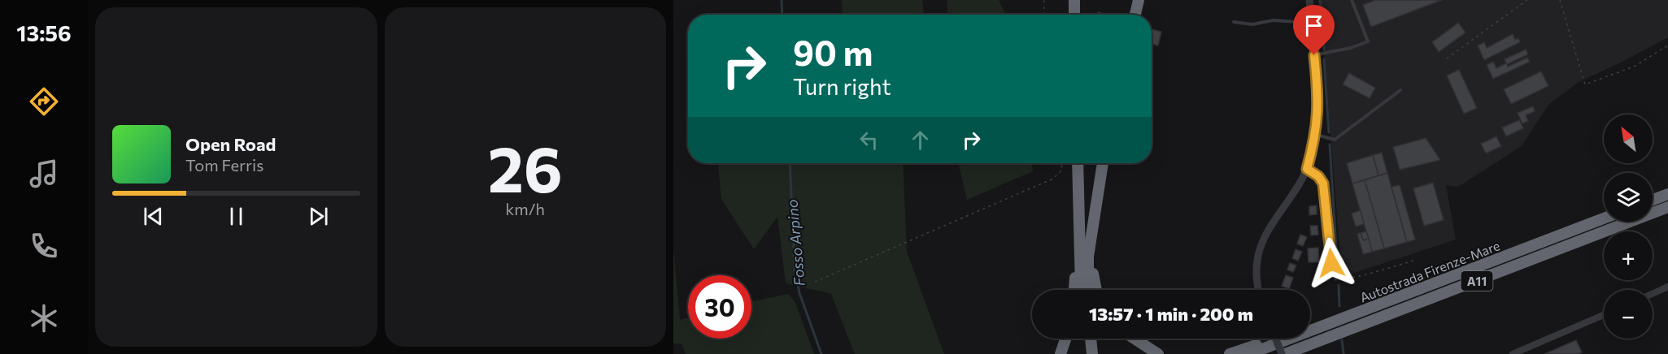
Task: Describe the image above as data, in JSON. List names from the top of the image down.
{
  "streets": {
    "highway": ["Autostrada Firenze-Mare", "A11"]
  },
  "water": ["Fosso Arpino"],
  "north": "top left",
  "page": {
    "tabs": "13:56",
    "tile": ["26", "km/h"],
    "turn": ["90 m", "Turn right"],
    "map_buttons": ["+", "−"],
    "song": ["Open Road", "Tom Ferris"],
    "limit": "30",
    "trip": "13:57 · 1 min · 200 m"
  }
}
